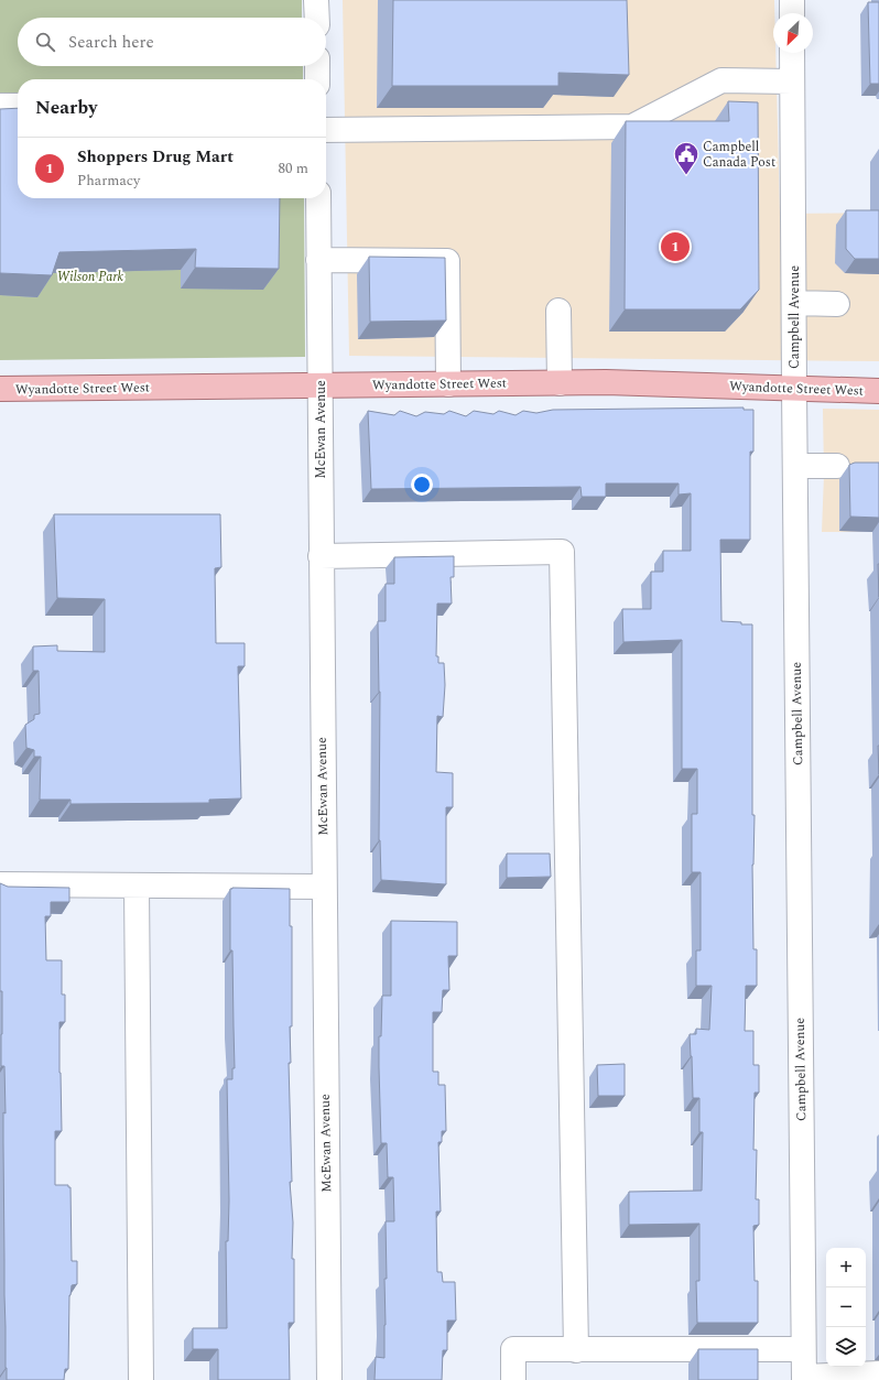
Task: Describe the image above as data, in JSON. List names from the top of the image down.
{
  "streets": {
    "main road": ["Wyandotte Street West"],
    "street": ["Campbell Avenue", "McEwan Avenue"]
  },
  "crossings": [
    ["Campbell Avenue", "Wyandotte Street West"],
    ["Wyandotte Street West", "McEwan Avenue"]
  ],
  "parks": ["Wilson Park"],
  "places": {
    "public building": ["Campbell Canada Post"]
  },
  "north": "bottom left",
  "page": {
    "search": "Search here",
    "heading": "Nearby",
    "list": [
      {
        "mark": "1",
        "name": "Shoppers Drug Mart",
        "note": "Pharmacy",
        "value": "80 m"
      }
    ],
    "pins": "1",
    "map_buttons": ["+", "−"]
  }
}
